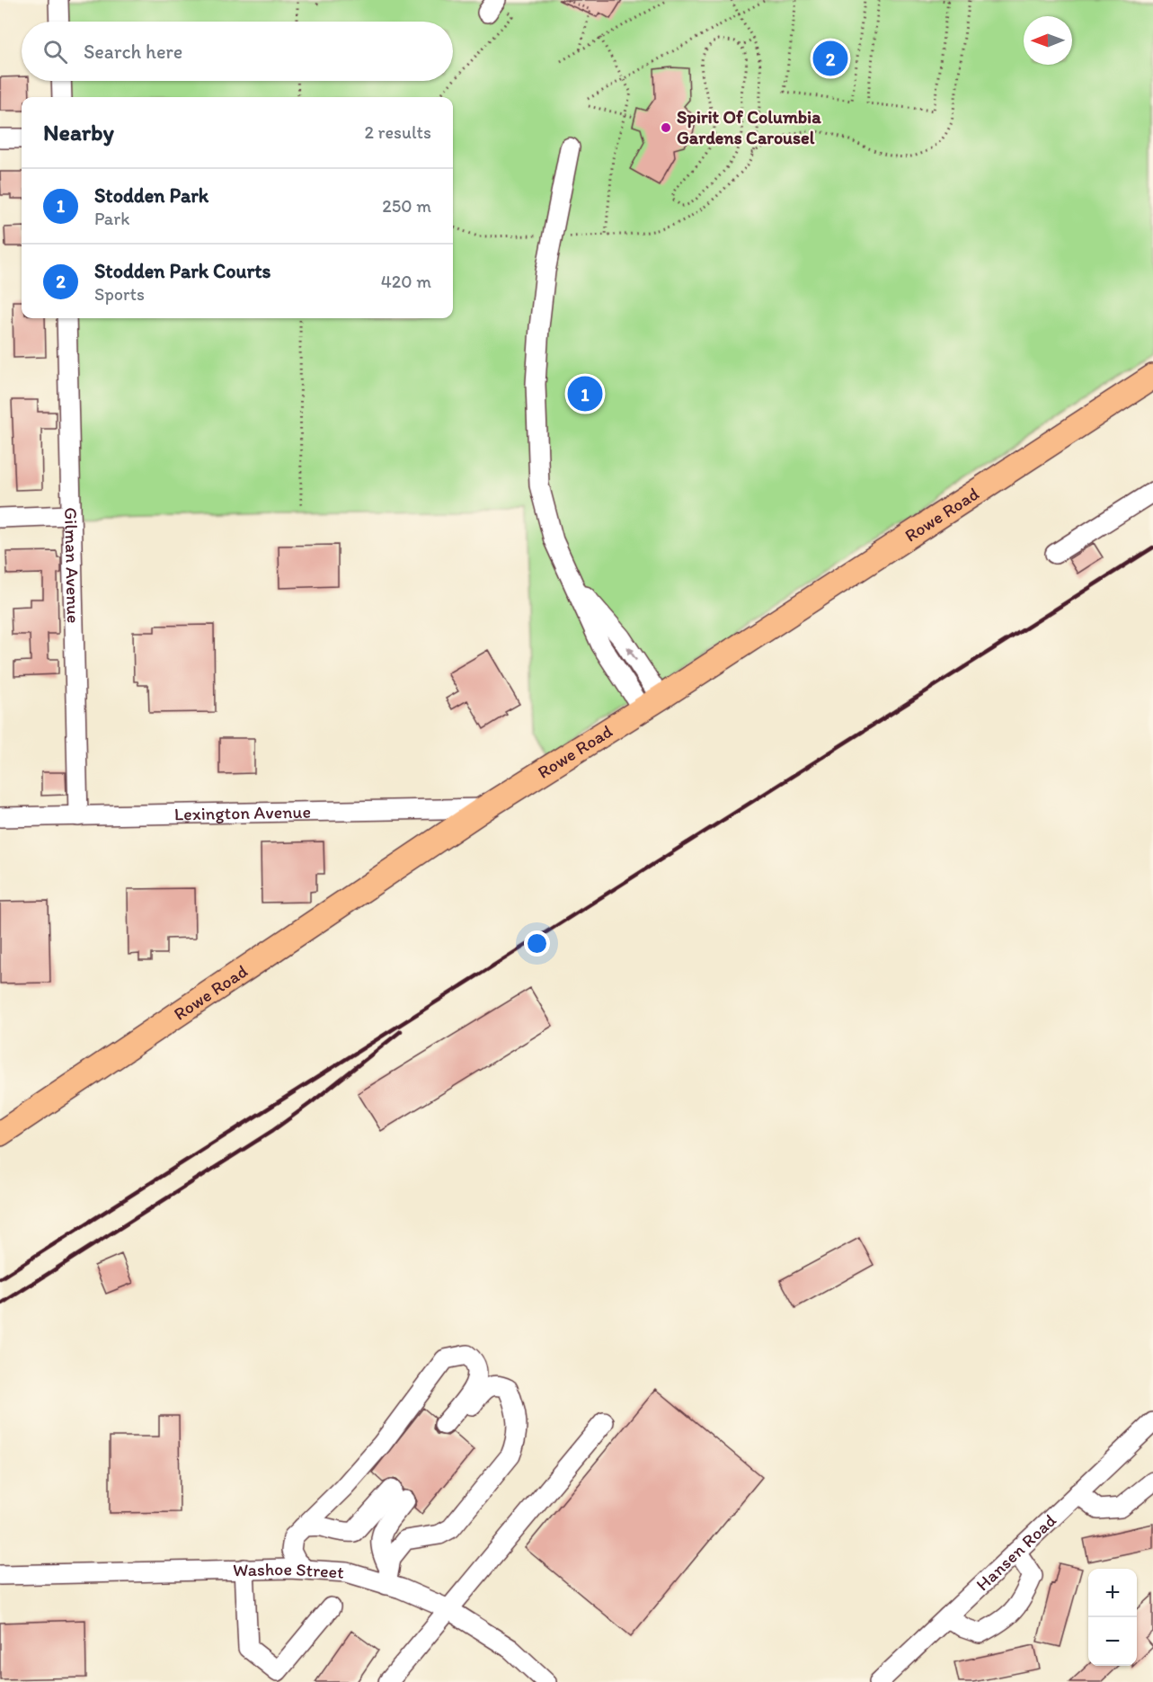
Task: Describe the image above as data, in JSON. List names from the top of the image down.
{
  "streets": {
    "main road": ["Rowe Road"],
    "street": [
      "Gilman Avenue",
      "Lexington Avenue",
      "Hansen Road",
      "Washoe Street"
    ]
  },
  "crossings": [
    ["Rowe Road", "Lexington Avenue"],
    ["Gilman Avenue", "Lexington Avenue"]
  ],
  "places": ["Spirit Of Columbia Gardens Carousel"],
  "north": "left",
  "page": {
    "search": "Search here",
    "pins": ["2", "1"],
    "heading": ["Nearby", "2 results"],
    "list": [
      {
        "mark": "1",
        "name": "Stodden Park",
        "note": "Park",
        "value": "250 m"
      },
      {
        "mark": "2",
        "name": "Stodden Park Courts",
        "note": "Sports",
        "value": "420 m"
      }
    ],
    "map_buttons": ["+", "−"]
  }
}
